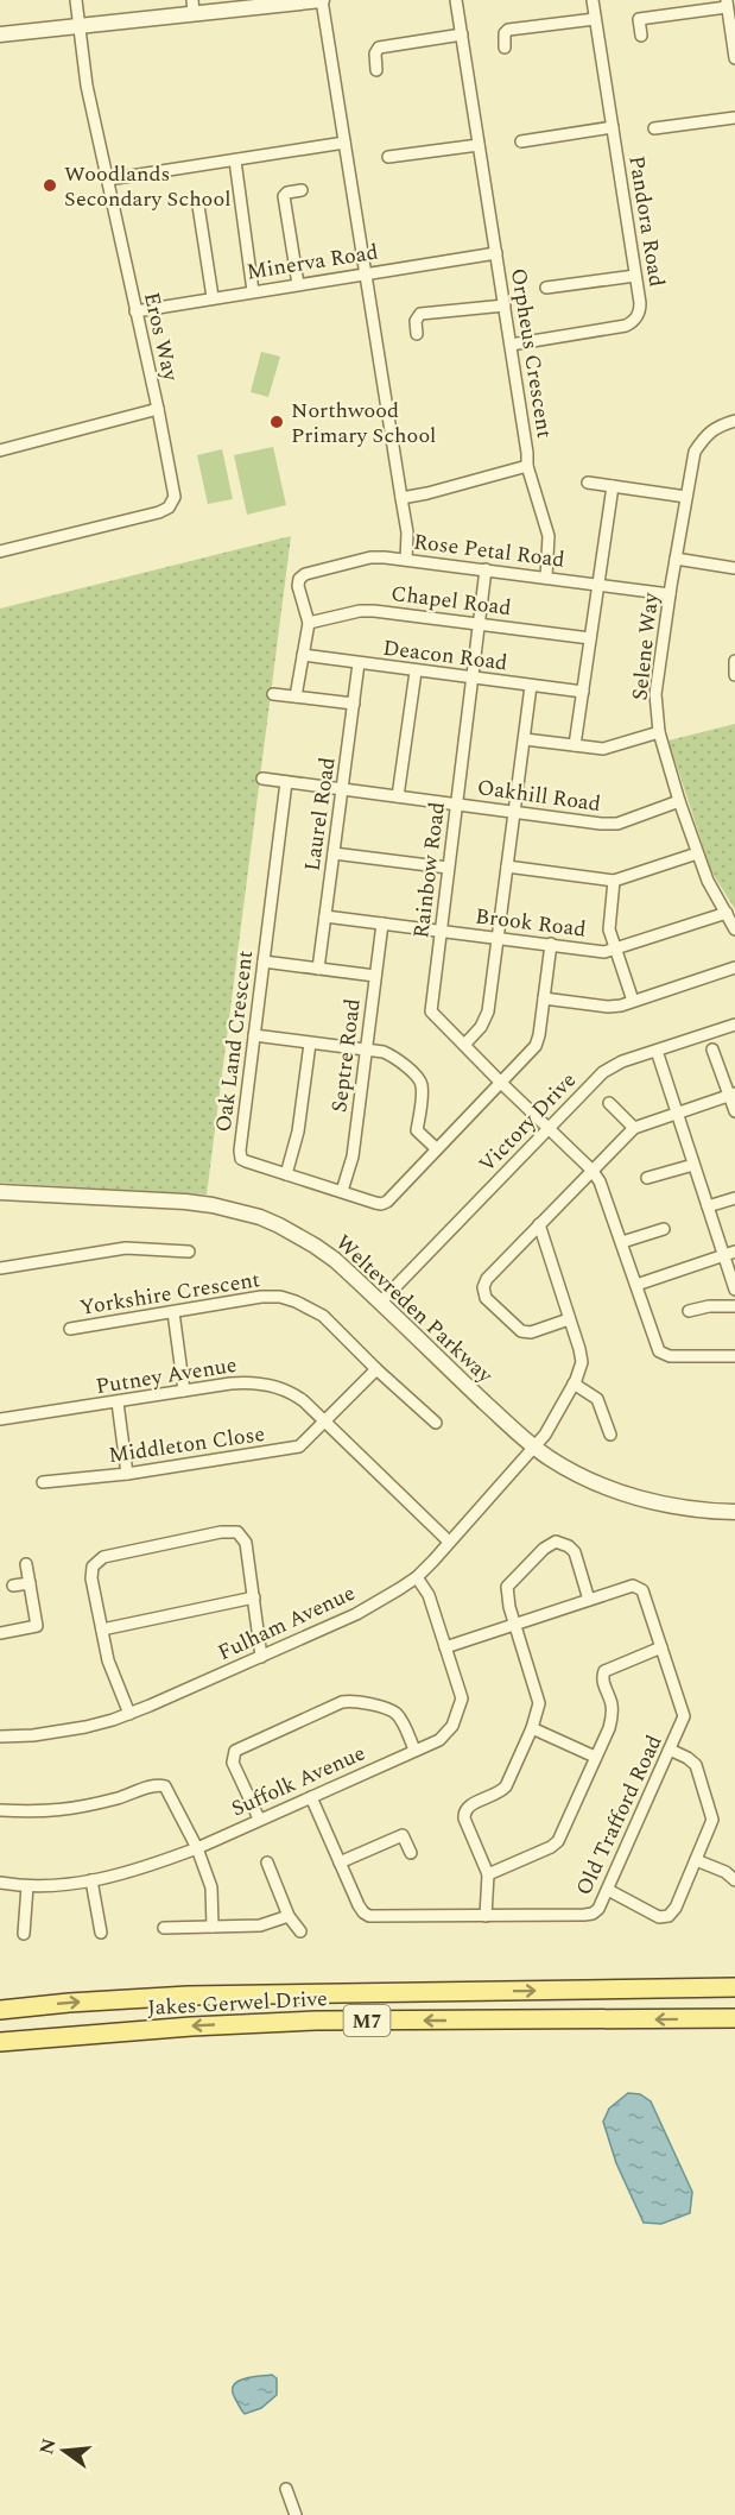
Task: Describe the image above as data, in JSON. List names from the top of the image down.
{
  "streets": {
    "main road": ["Jakes Gerwel Drive", "M7"],
    "street": [
      "Pandora Road",
      "Minerva Road",
      "Eros Way",
      "Orpheus Crescent",
      "Rose Petal Road",
      "Chapel Road",
      "Selene Way",
      "Deacon Road",
      "Oakhill Road",
      "Laurel Road",
      "Rainbow Road",
      "Brook Road",
      "Oak Land Crescent",
      "Septre Road",
      "Victory Drive",
      "Yorkshire Crescent",
      "Weltevreden Parkway",
      "Putney Avenue",
      "Middleton Close",
      "Fulham Avenue",
      "Suffolk Avenue",
      "Old Trafford Road"
    ]
  },
  "crossings": [
    ["Pandora Road", "Orpheus Crescent"],
    ["Minerva Road", "Eros Way"],
    ["Minerva Road", "Orpheus Crescent"],
    ["Rose Petal Road", "Chapel Road"],
    ["Rose Petal Road", "Selene Way"],
    ["Rose Petal Road", "Rainbow Road"],
    ["Chapel Road", "Rainbow Road"],
    ["Selene Way", "Oakhill Road"],
    ["Selene Way", "Brook Road"],
    ["Deacon Road", "Laurel Road"],
    ["Deacon Road", "Rainbow Road"],
    ["Oakhill Road", "Laurel Road"],
    ["Oakhill Road", "Rainbow Road"],
    ["Oakhill Road", "Oak Land Crescent"],
    ["Laurel Road", "Brook Road"],
    ["Rainbow Road", "Brook Road"],
    ["Rainbow Road", "Oak Land Crescent"],
    ["Rainbow Road", "Victory Drive"],
    ["Brook Road", "Oak Land Crescent"],
    ["Brook Road", "Septre Road"],
    ["Oak Land Crescent", "Septre Road"],
    ["Victory Drive", "Weltevreden Parkway"],
    ["Weltevreden Parkway", "Fulham Avenue"],
    ["Putney Avenue", "Middleton Close"],
    ["Putney Avenue", "Fulham Avenue"],
    ["Fulham Avenue", "Suffolk Avenue"],
    ["Suffolk Avenue", "Old Trafford Road"]
  ],
  "places": ["Woodlands Secondary School", "Northwood Primary School"],
  "north": "left"
}
